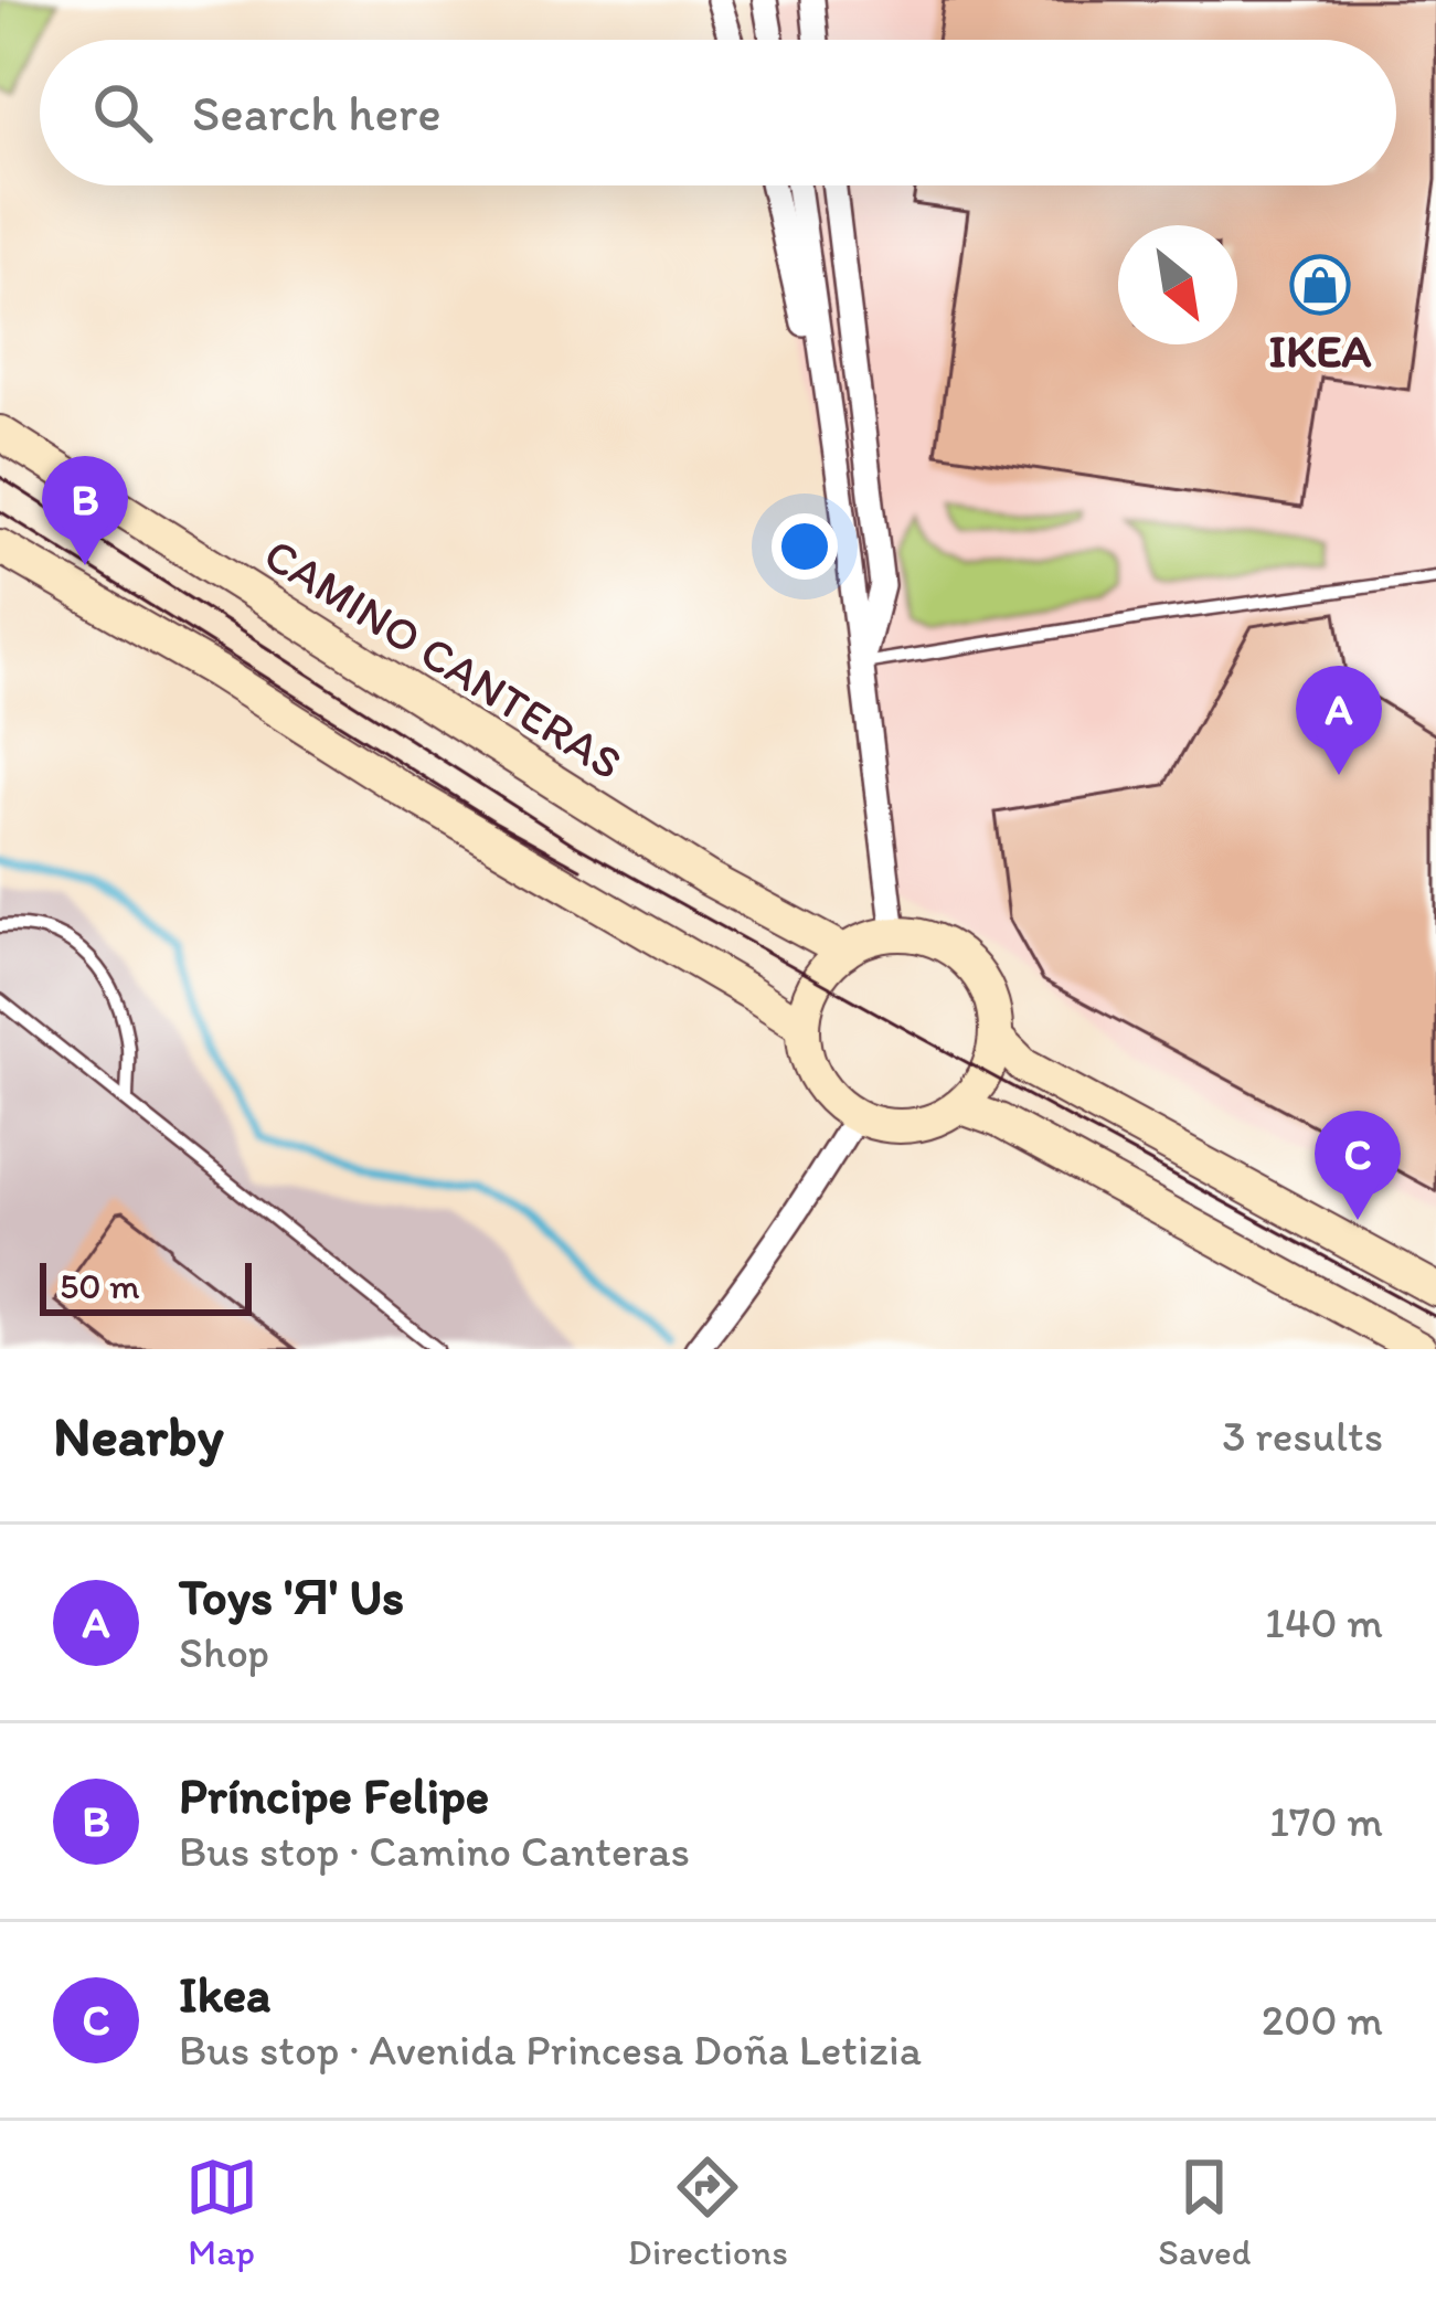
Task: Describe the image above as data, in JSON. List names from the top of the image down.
{
  "streets": {
    "street": ["CAMINO CANTERAS"]
  },
  "places": {
    "shop": ["IKEA"]
  },
  "scale_bar": "50 m",
  "north": "bottom right",
  "page": {
    "search": "Search here",
    "pins": ["B", "A", "C"],
    "scale": "50 m",
    "heading": ["Nearby", "3 results"],
    "list": [
      {
        "mark": "A",
        "name": "Toys 'Я' Us",
        "note": "Shop",
        "value": "140 m"
      },
      {
        "mark": "B",
        "name": "Príncipe Felipe",
        "note": "Bus stop · Camino Canteras",
        "value": "170 m"
      },
      {
        "mark": "C",
        "name": "Ikea",
        "note": "Bus stop · Avenida Princesa Doña Letizia",
        "value": "200 m"
      }
    ],
    "nav": ["Map", "Directions", "Saved"]
  }
}
